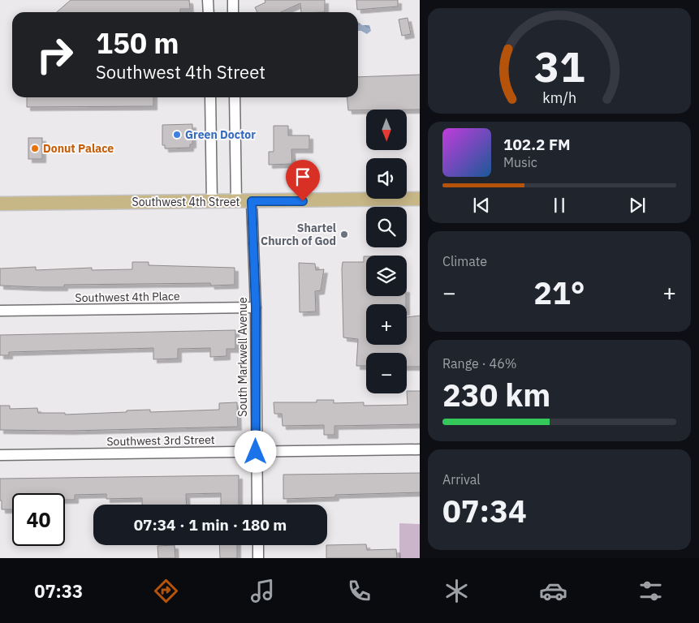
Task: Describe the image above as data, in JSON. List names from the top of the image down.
{
  "streets": {
    "main road": ["Southwest 4th Street"],
    "street": ["Southwest 4th Place", "South Markwell Avenue", "Southwest 3rd Street"]
  },
  "crossings": [
    ["Southwest 4th Street", "South Markwell Avenue"],
    ["Southwest 4th Place", "South Markwell Avenue"],
    ["South Markwell Avenue", "Southwest 3rd Street"]
  ],
  "places": ["Green Doctor", "Donut Palace", "Shartel Church of God"],
  "north": "bottom",
  "page": {
    "turn": ["150 m", "Southwest 4th Street"],
    "map_buttons": ["+", "−"],
    "song": ["102.2 FM", "Music"],
    "tile": [
      "Climate",
      ["Range · 46%", "230 km"],
      ["Arrival", "07:34"]
    ],
    "heat": ["−", "21°", "+"],
    "limit": "40",
    "trip": "07:34 · 1 min · 180 m",
    "tabs": "07:33",
    "gauge": ["31", "km/h"]
  }
}
